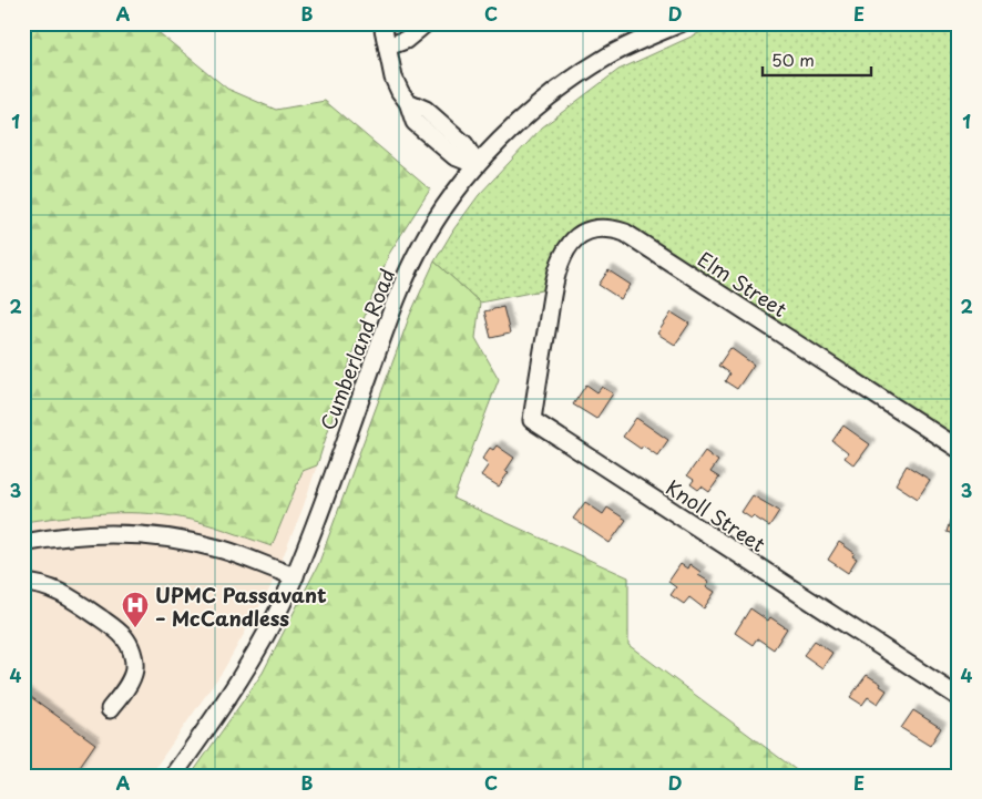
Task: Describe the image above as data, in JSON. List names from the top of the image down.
{
  "streets": {
    "street": ["Elm Street", "Cumberland Road", "Knoll Street"]
  },
  "crossings": [
    ["Elm Street", "Knoll Street"]
  ],
  "places": {
    "hospital": ["UPMC Passavant – McCandless"]
  },
  "scale_bar": "50 m",
  "grid": {
    "columns": [
      "A",
      "B",
      "C",
      "D",
      "E"
    ],
    "rows": [
      "1",
      "2",
      "3",
      "4"
    ]
  }
}
